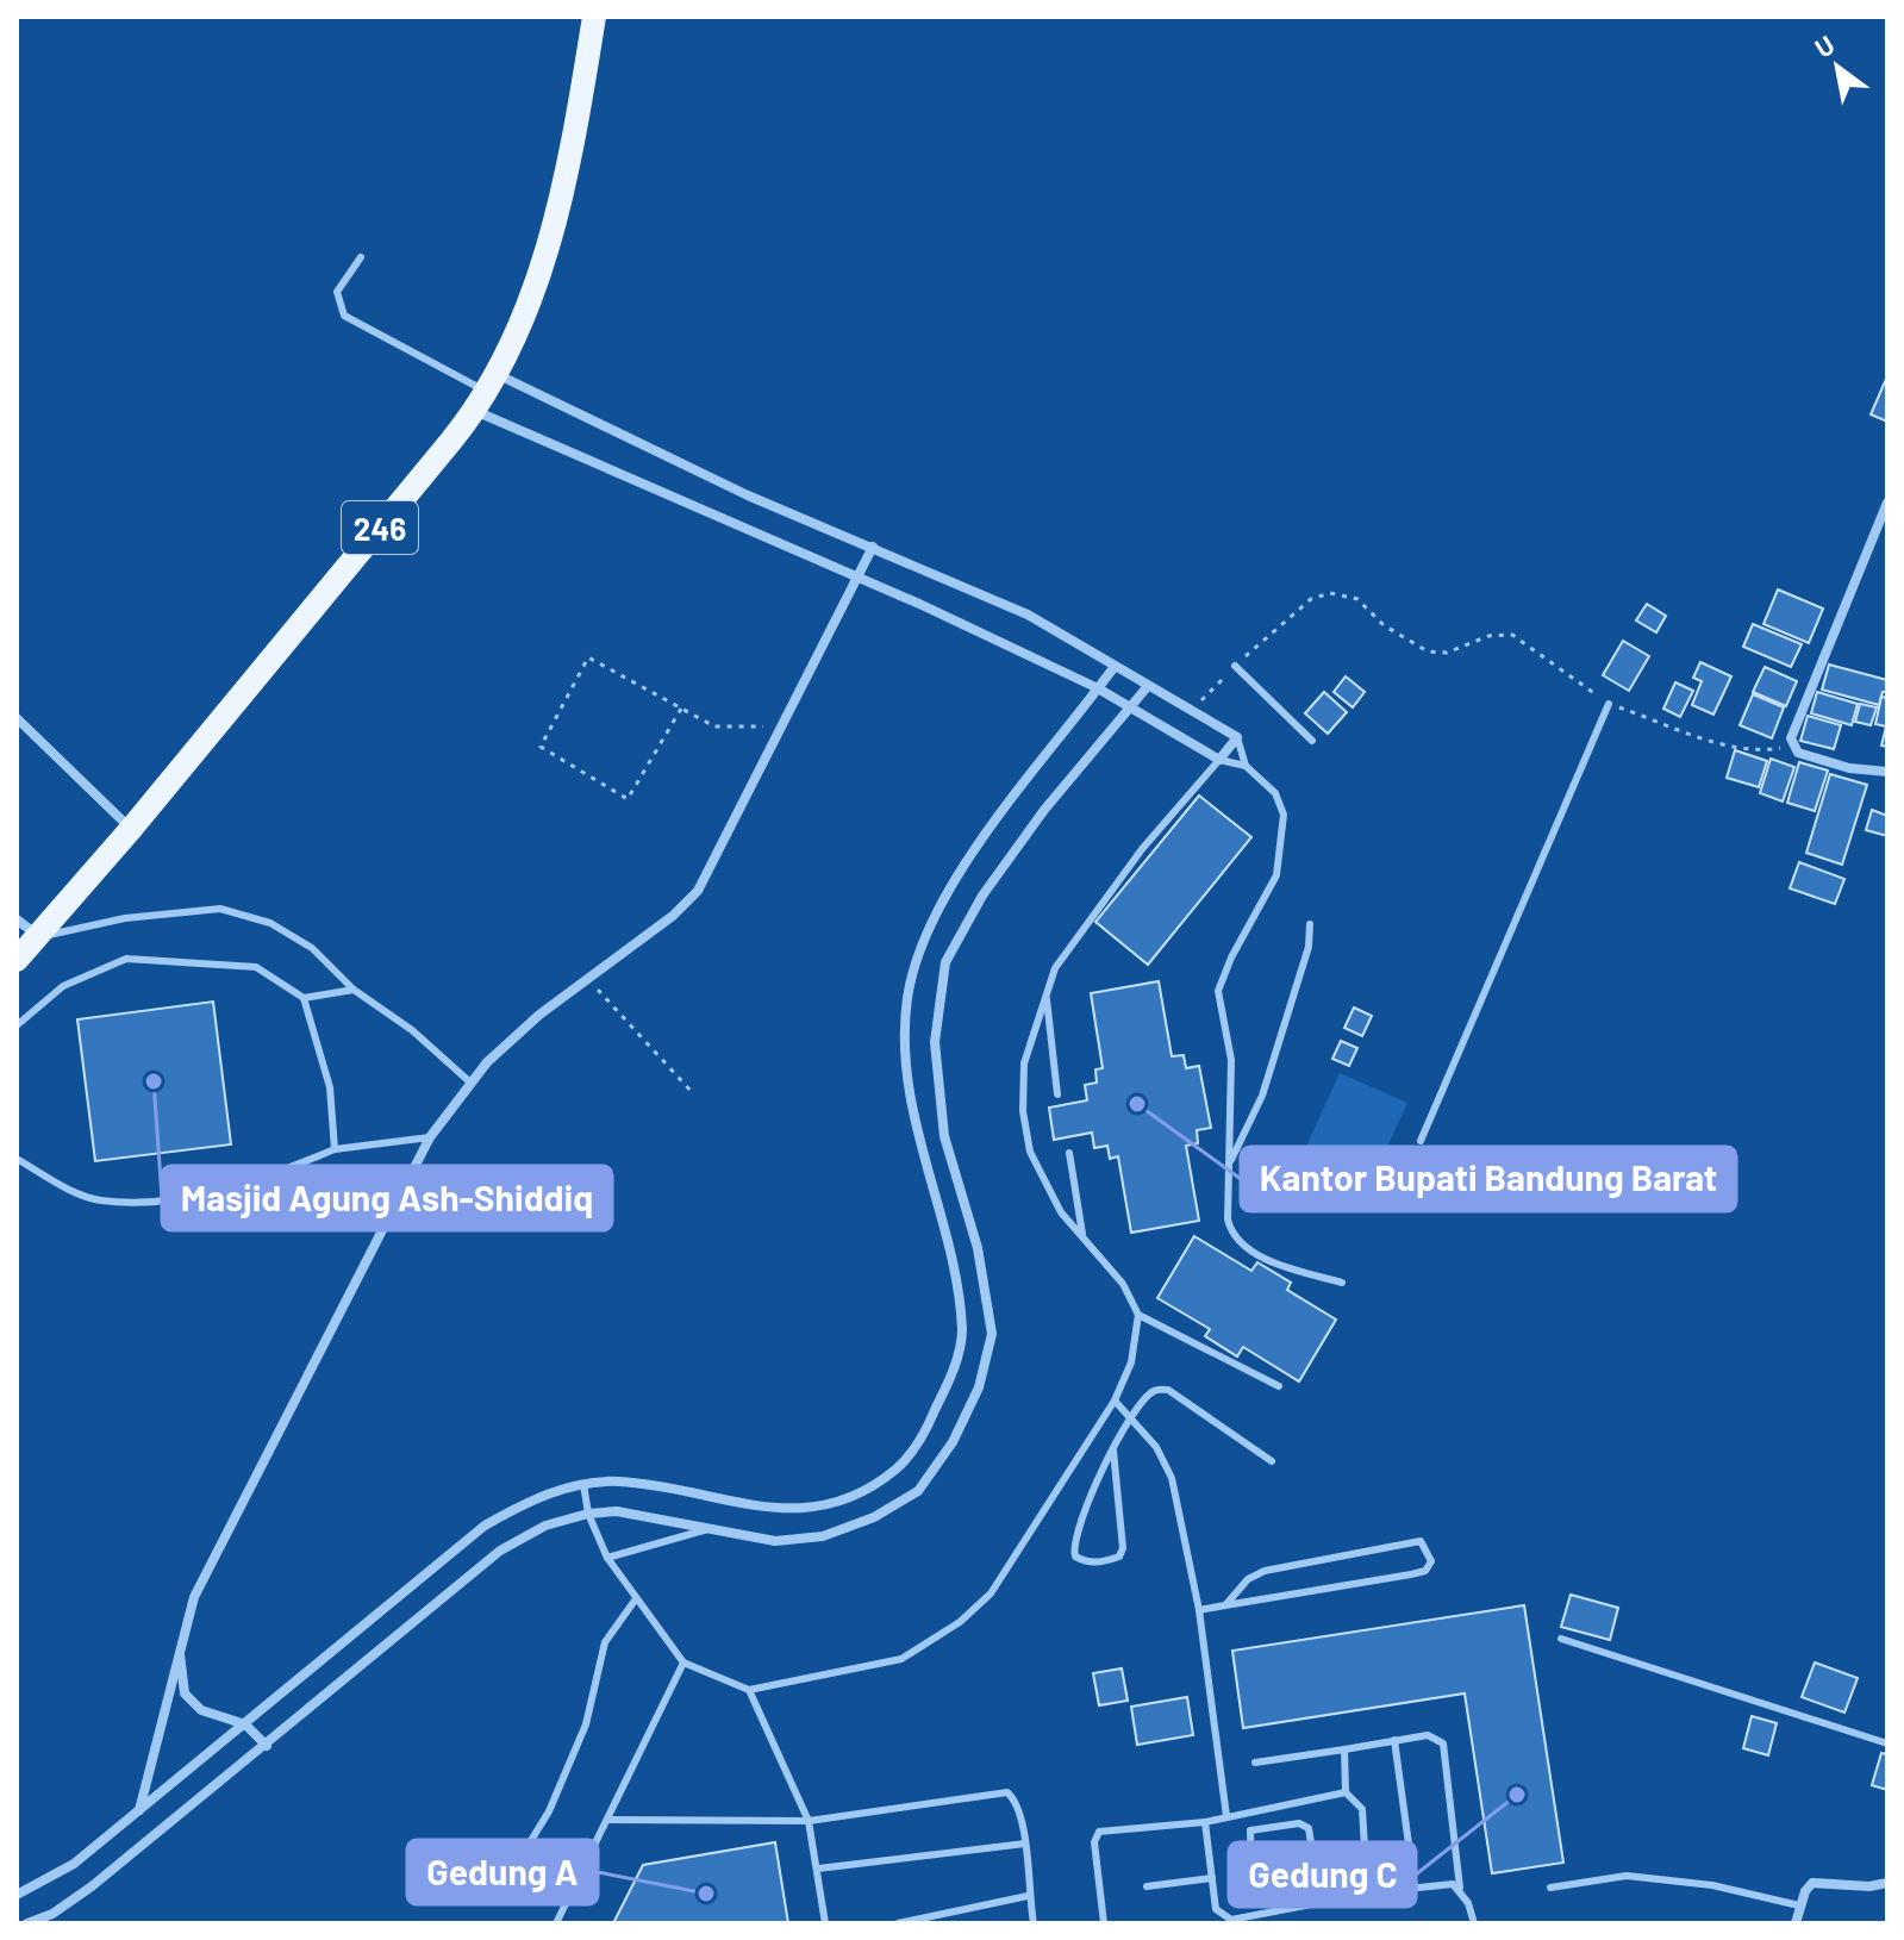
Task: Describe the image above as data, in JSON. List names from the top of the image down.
{
  "streets": {
    "main road": ["246"]
  },
  "places": [
    "Masjid Agung Ash-Shiddiq",
    "Kantor Bupati Bandung Barat",
    "Gedung C",
    "Gedung A"
  ],
  "north": "top left"
}
